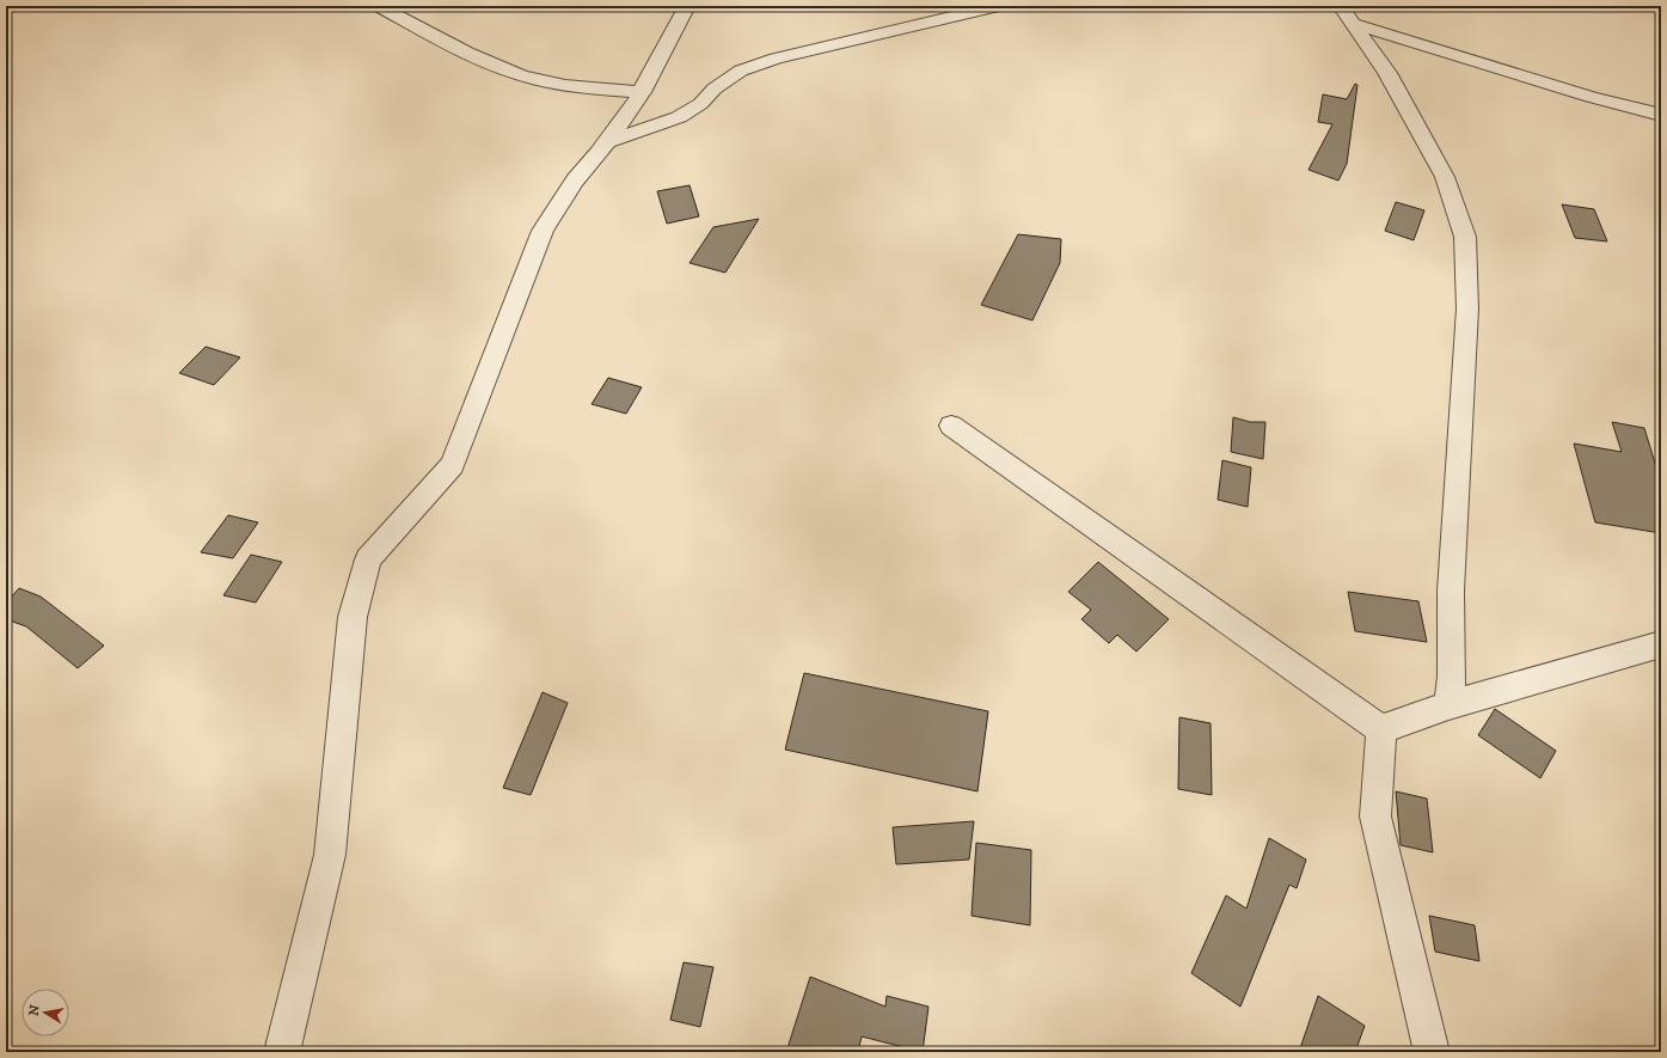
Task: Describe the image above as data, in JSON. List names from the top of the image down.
{
  "north": "left"
}
